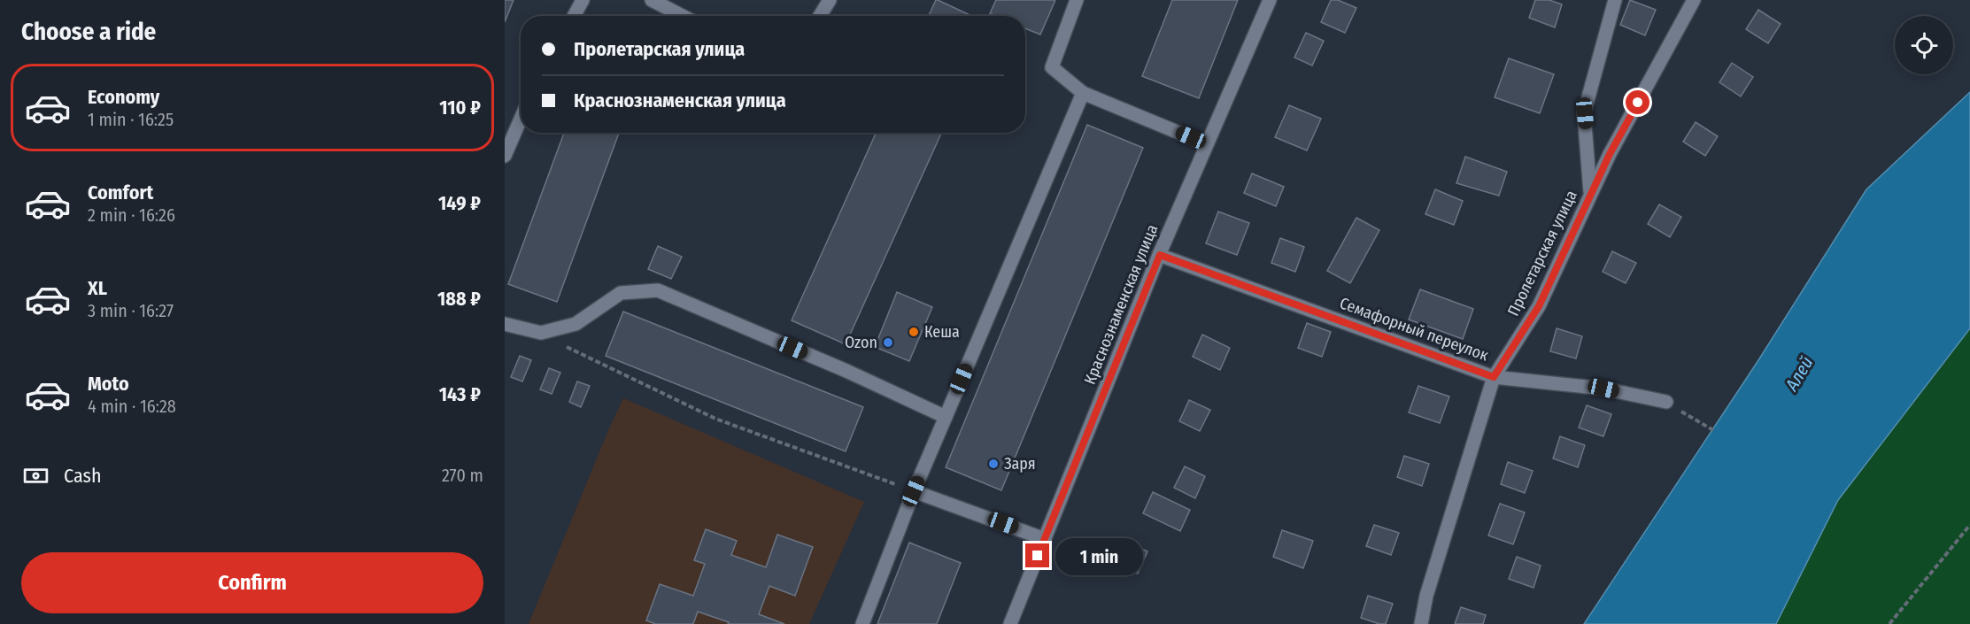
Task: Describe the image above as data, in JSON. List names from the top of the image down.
{
  "streets": {
    "street": ["Пролетарская улица", "Краснознаменская улица", "Семафорный переулок"]
  },
  "crossings": [
    ["Пролетарская улица", "Семафорный переулок"],
    ["Краснознаменская улица", "Семафорный переулок"]
  ],
  "water": ["Алей"],
  "places": ["Кеша", "Ozon", "Заря"],
  "page": {
    "heading": "Choose a ride",
    "banner": ["Пролетарская улица", "Краснознаменская улица"],
    "list": [
      {
        "name": "Economy",
        "note": "1 min · 16:25",
        "value": "110 ₽"
      },
      {
        "name": "Comfort",
        "note": "2 min · 16:26",
        "value": "149 ₽"
      },
      {
        "name": "XL",
        "note": "3 min · 16:27",
        "value": "188 ₽"
      },
      {
        "name": "Moto",
        "note": "4 min · 16:28",
        "value": "143 ₽"
      }
    ],
    "pay": ["Cash", "270 m"],
    "bubble": "1 min",
    "buttons": "Confirm"
  }
}
